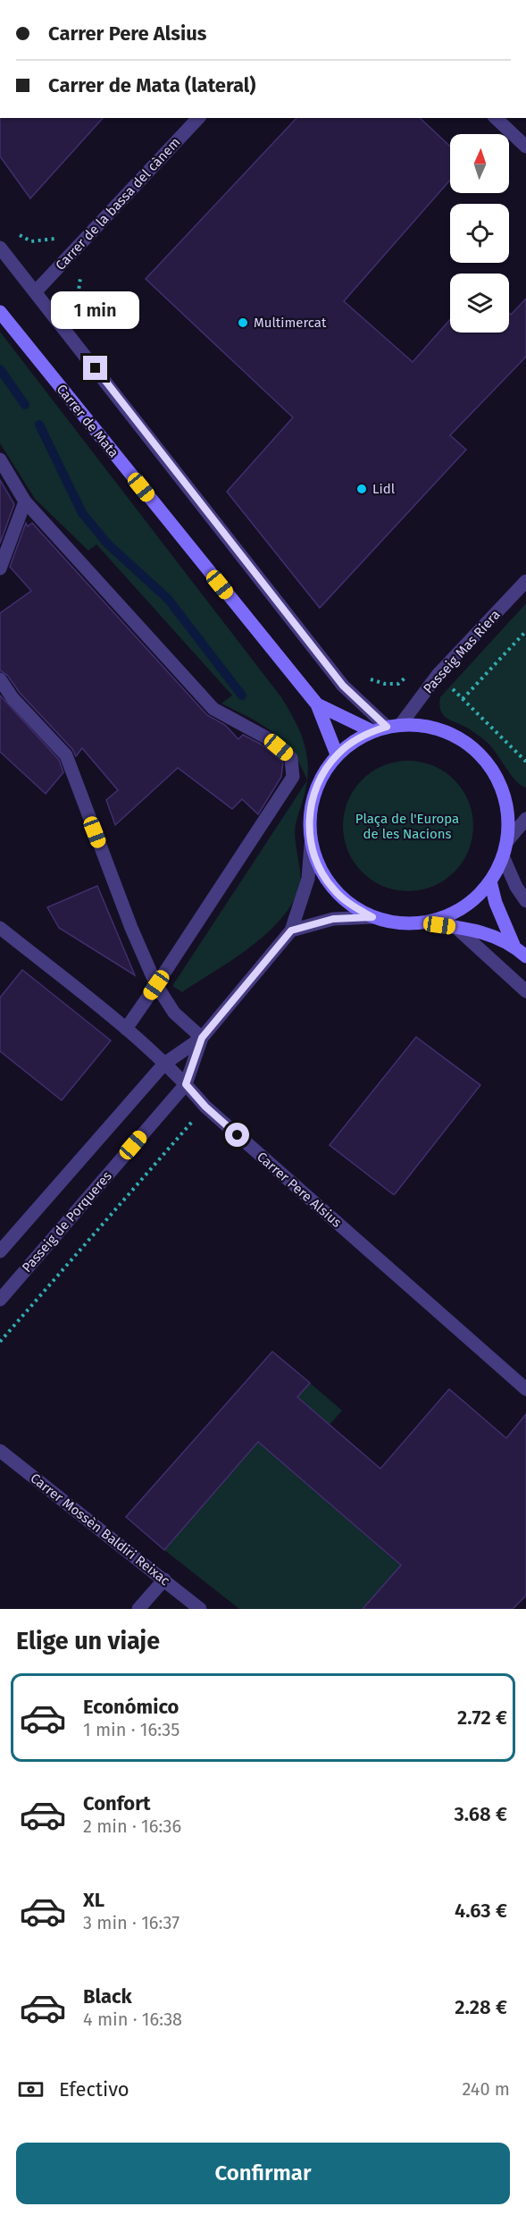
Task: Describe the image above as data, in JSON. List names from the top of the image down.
{
  "streets": {
    "main road": ["Carrer de Mata"],
    "street": [
      "Carrer de la bassa del cànem",
      "Passeig Mas Riera",
      "Carrer Pere Alsius",
      "Passeig de Porqueres",
      "Carrer Mossèn Baldiri Reixac"
    ]
  },
  "crossings": [
    ["Carrer Pere Alsius", "Passeig de Porqueres"]
  ],
  "parks": ["Plaça de l'Europa de les Nacions"],
  "places": ["Multimercat", "Lidl"],
  "north": "top",
  "page": {
    "banner": ["Carrer Pere Alsius", "Carrer de Mata (lateral)"],
    "bubble": "1 min",
    "heading": "Elige un viaje",
    "list": [
      {
        "name": "Económico",
        "note": "1 min · 16:35",
        "value": "2.72 €"
      },
      {
        "name": "Confort",
        "note": "2 min · 16:36",
        "value": "3.68 €"
      },
      {
        "name": "XL",
        "note": "3 min · 16:37",
        "value": "4.63 €"
      },
      {
        "name": "Black",
        "note": "4 min · 16:38",
        "value": "2.28 €"
      }
    ],
    "pay": ["Efectivo", "240 m"],
    "buttons": "Confirmar"
  }
}
